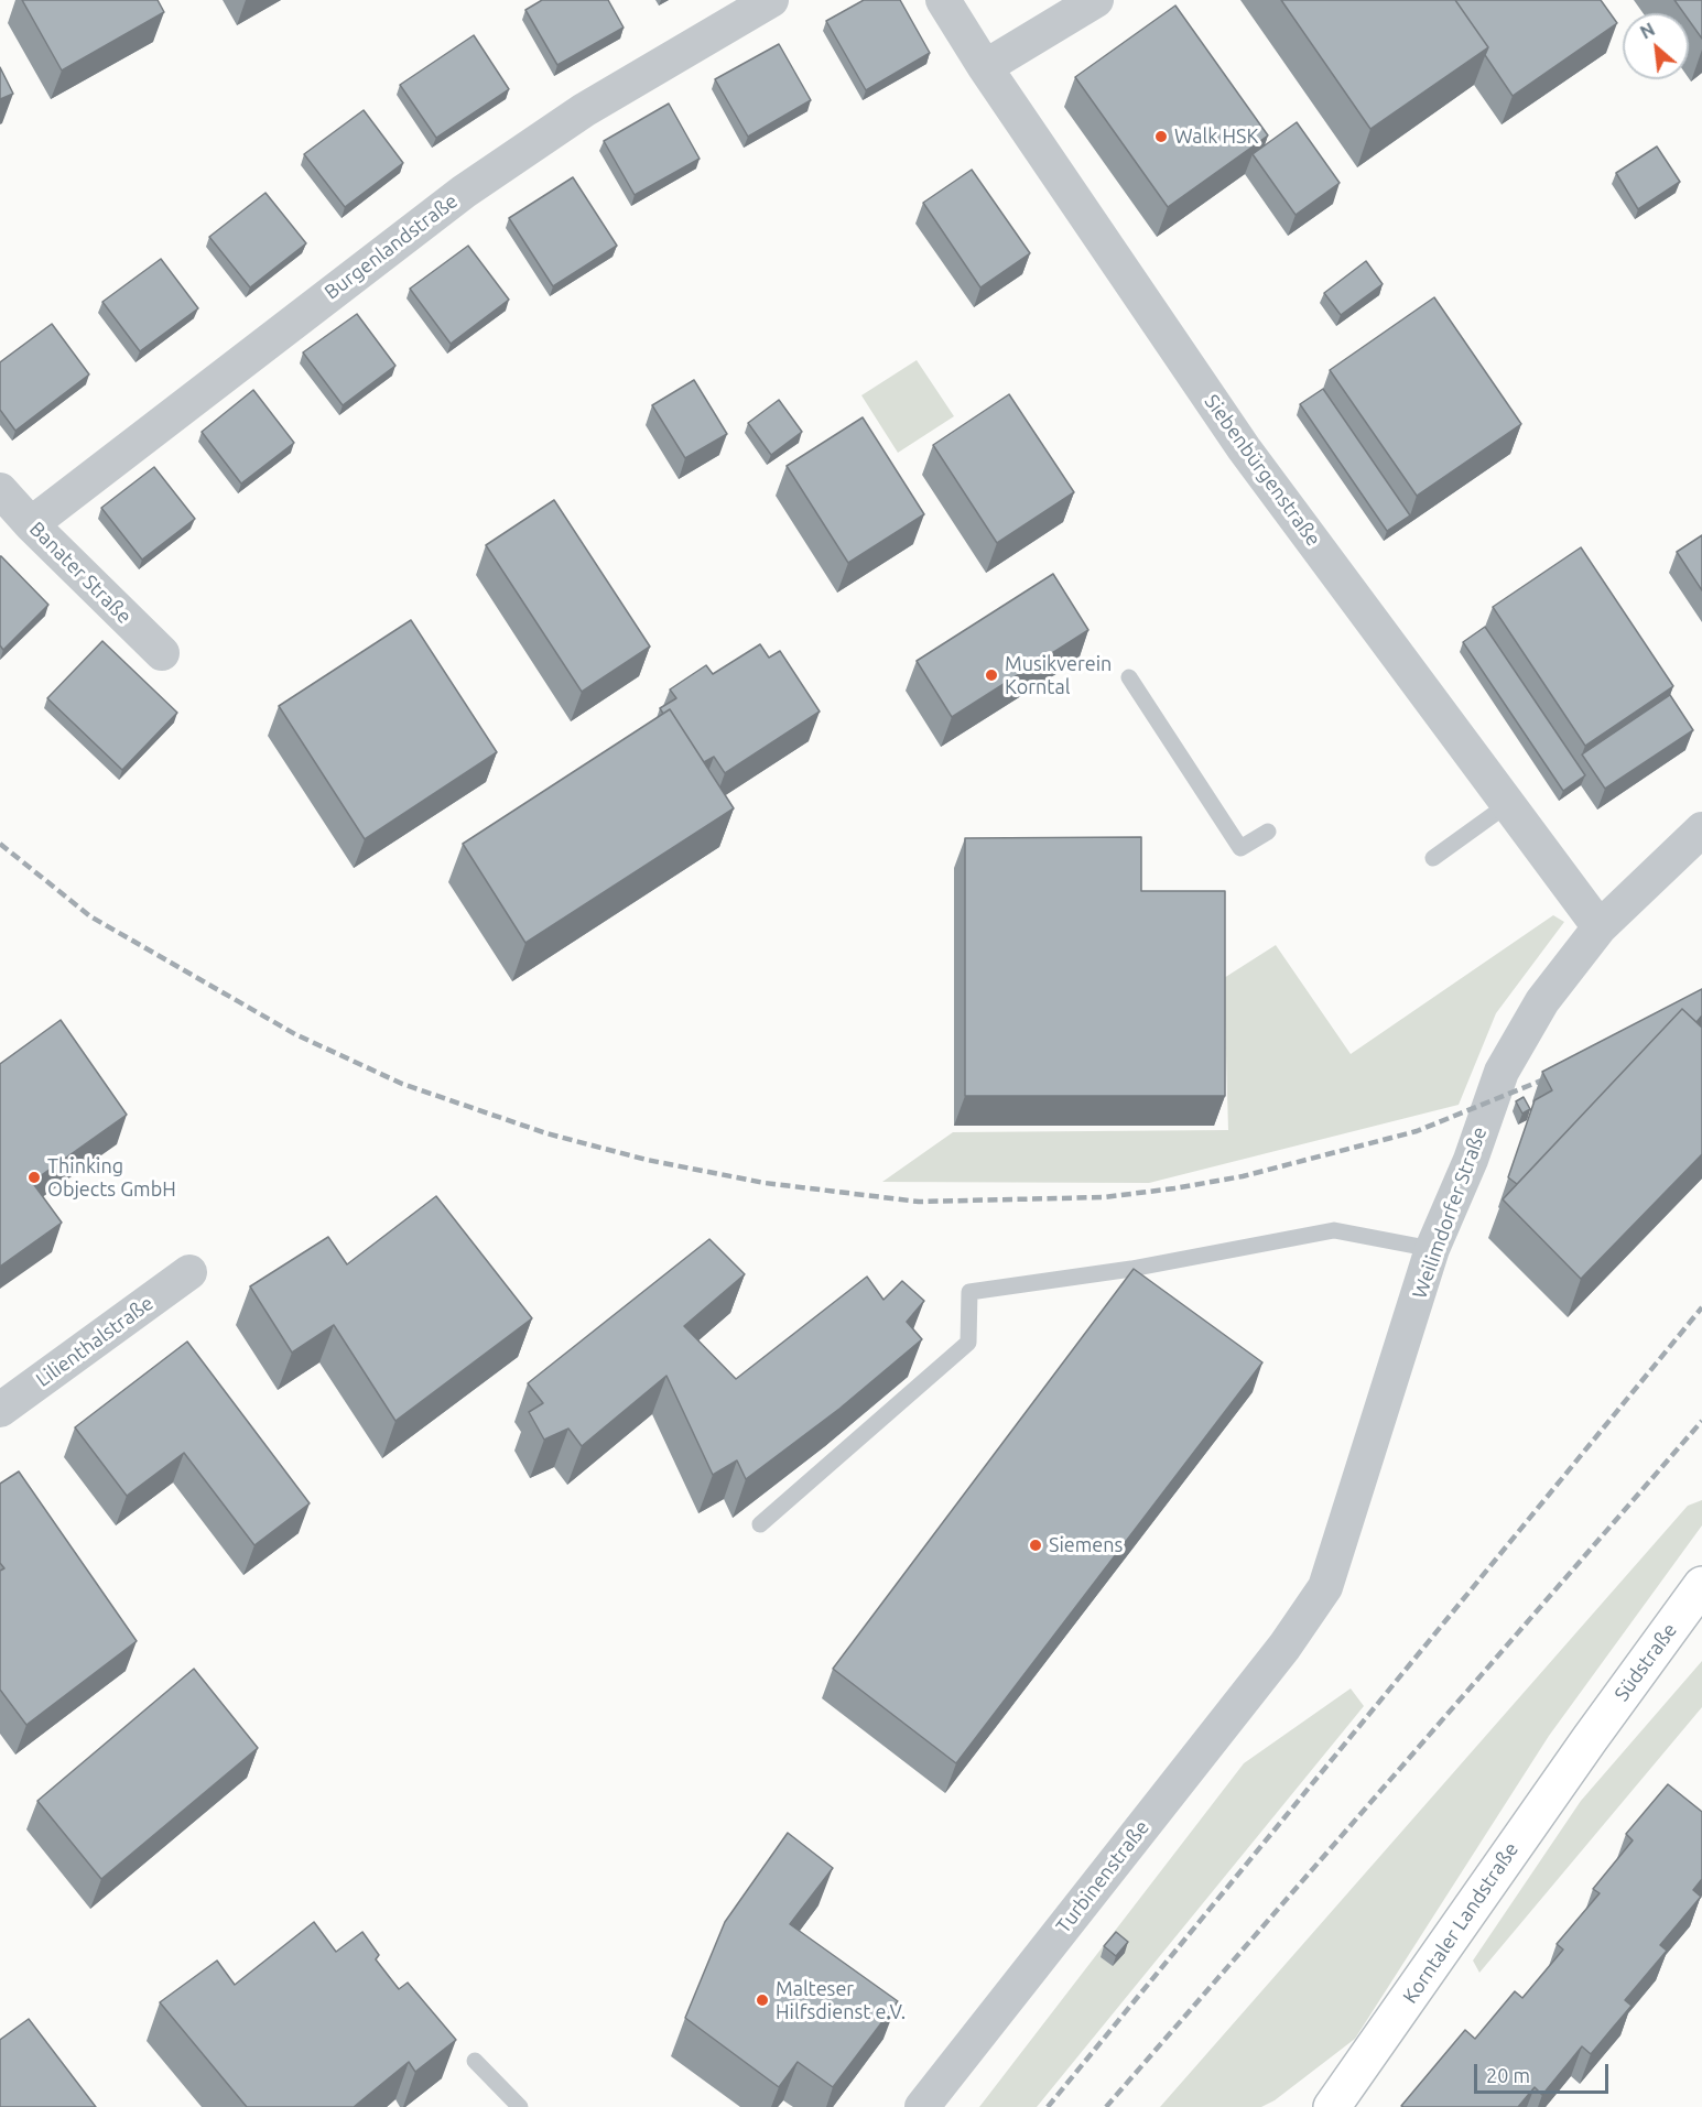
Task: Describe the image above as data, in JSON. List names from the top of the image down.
{
  "streets": {
    "main road": ["Südstraße", "Korntaler Landstraße"],
    "street": [
      "Burgenlandstraße",
      "Siebenbürgenstraße",
      "Banater Straße",
      "Weilimdorfer Straße",
      "Lilienthalstraße",
      "Turbinenstraße"
    ]
  },
  "crossings": [
    ["Burgenlandstraße", "Banater Straße"],
    ["Siebenbürgenstraße", "Weilimdorfer Straße"],
    ["Weilimdorfer Straße", "Turbinenstraße"],
    ["Südstraße", "Korntaler Landstraße"]
  ],
  "places": [
    "Walk HSK",
    "Musikverein Korntal",
    "Thinking Objects GmbH",
    "Siemens",
    "Malteser Hilfsdienst e.V."
  ],
  "scale_bar": "20 m",
  "north": "top left"
}
